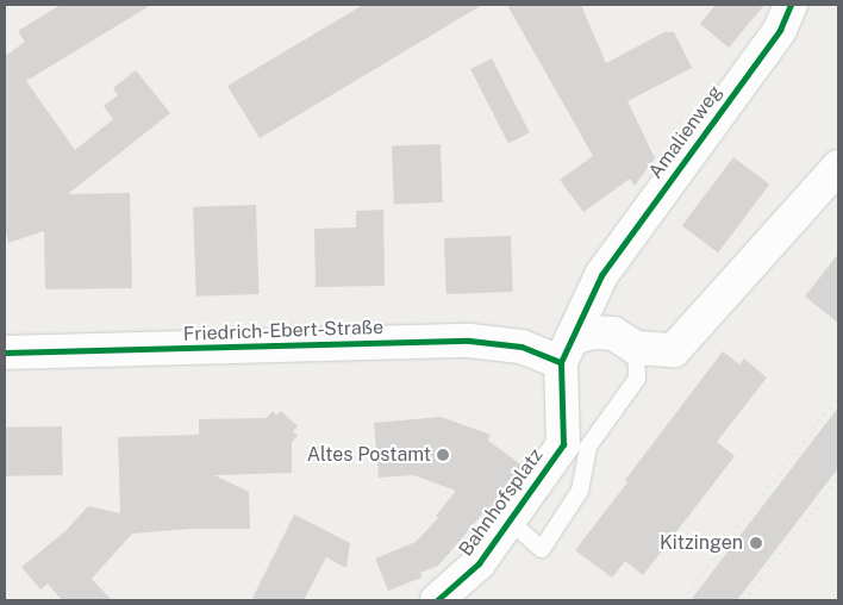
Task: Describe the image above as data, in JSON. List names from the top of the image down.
{
  "streets": {
    "street": ["Amalienweg", "Friedrich-Ebert-Straße", "Bahnhofsplatz"]
  },
  "crossings": [
    ["Amalienweg", "Bahnhofsplatz"],
    ["Friedrich-Ebert-Straße", "Bahnhofsplatz"]
  ],
  "places": ["Altes Postamt", "Kitzingen"]
}
